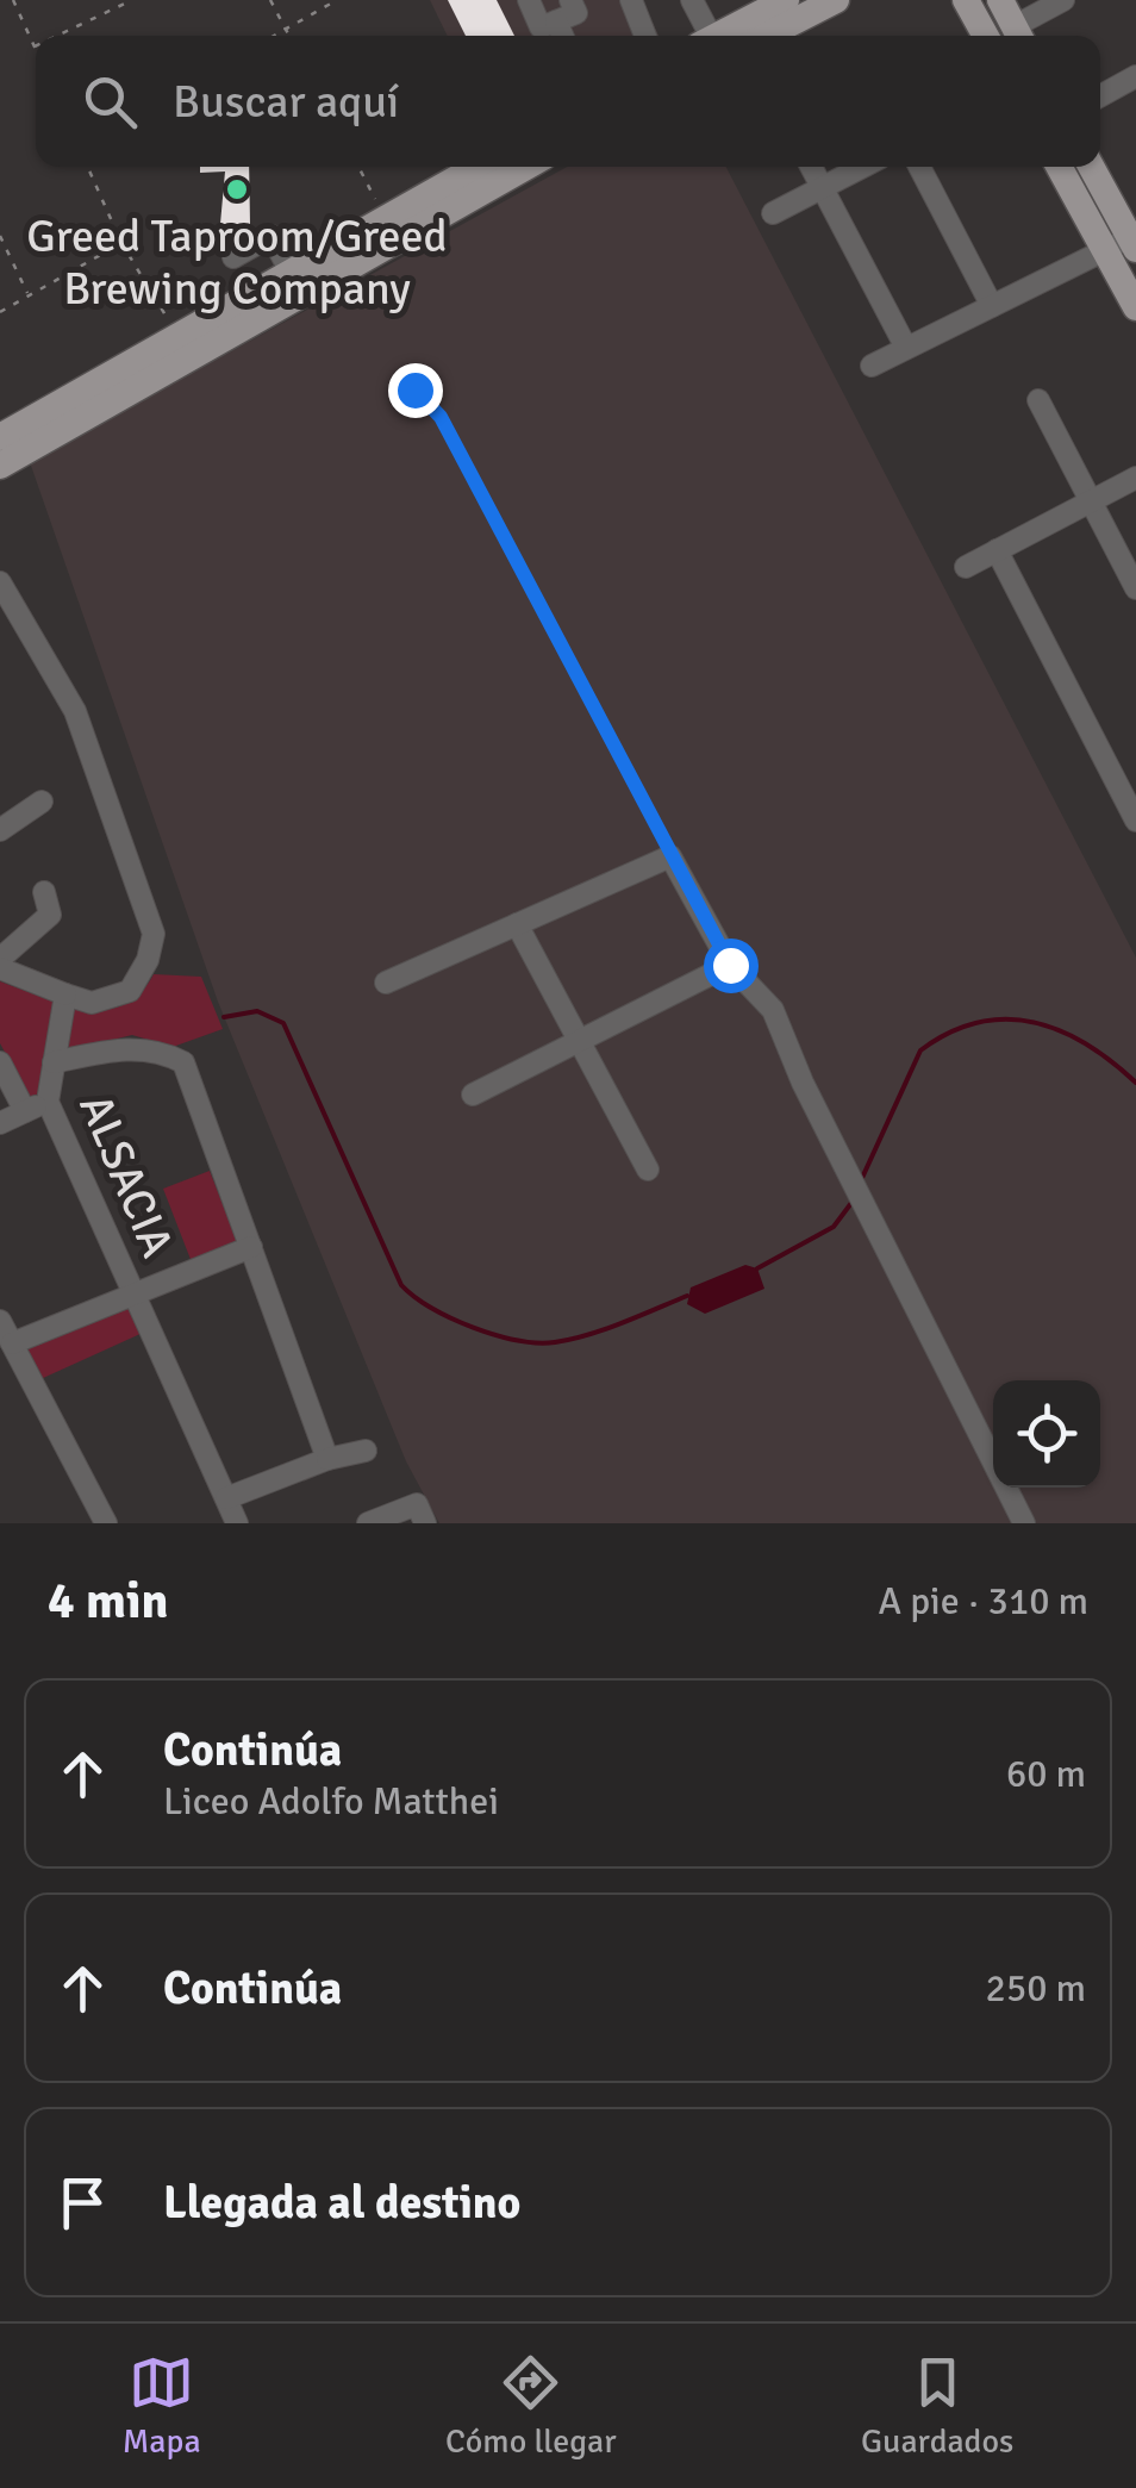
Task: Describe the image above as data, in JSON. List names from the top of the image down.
{
  "streets": {
    "street": ["ALSACIA"]
  },
  "places": ["Greed Taproom/Greed Brewing Company"],
  "page": {
    "search": "Buscar aquí",
    "heading": ["4 min", "A pie · 310 m"],
    "list": [
      ["Continúa", "Liceo Adolfo Matthei", "60 m"],
      ["Continúa", "250 m"],
      "Llegada al destino"
    ],
    "nav": ["Mapa", "Cómo llegar", "Guardados"]
  }
}
